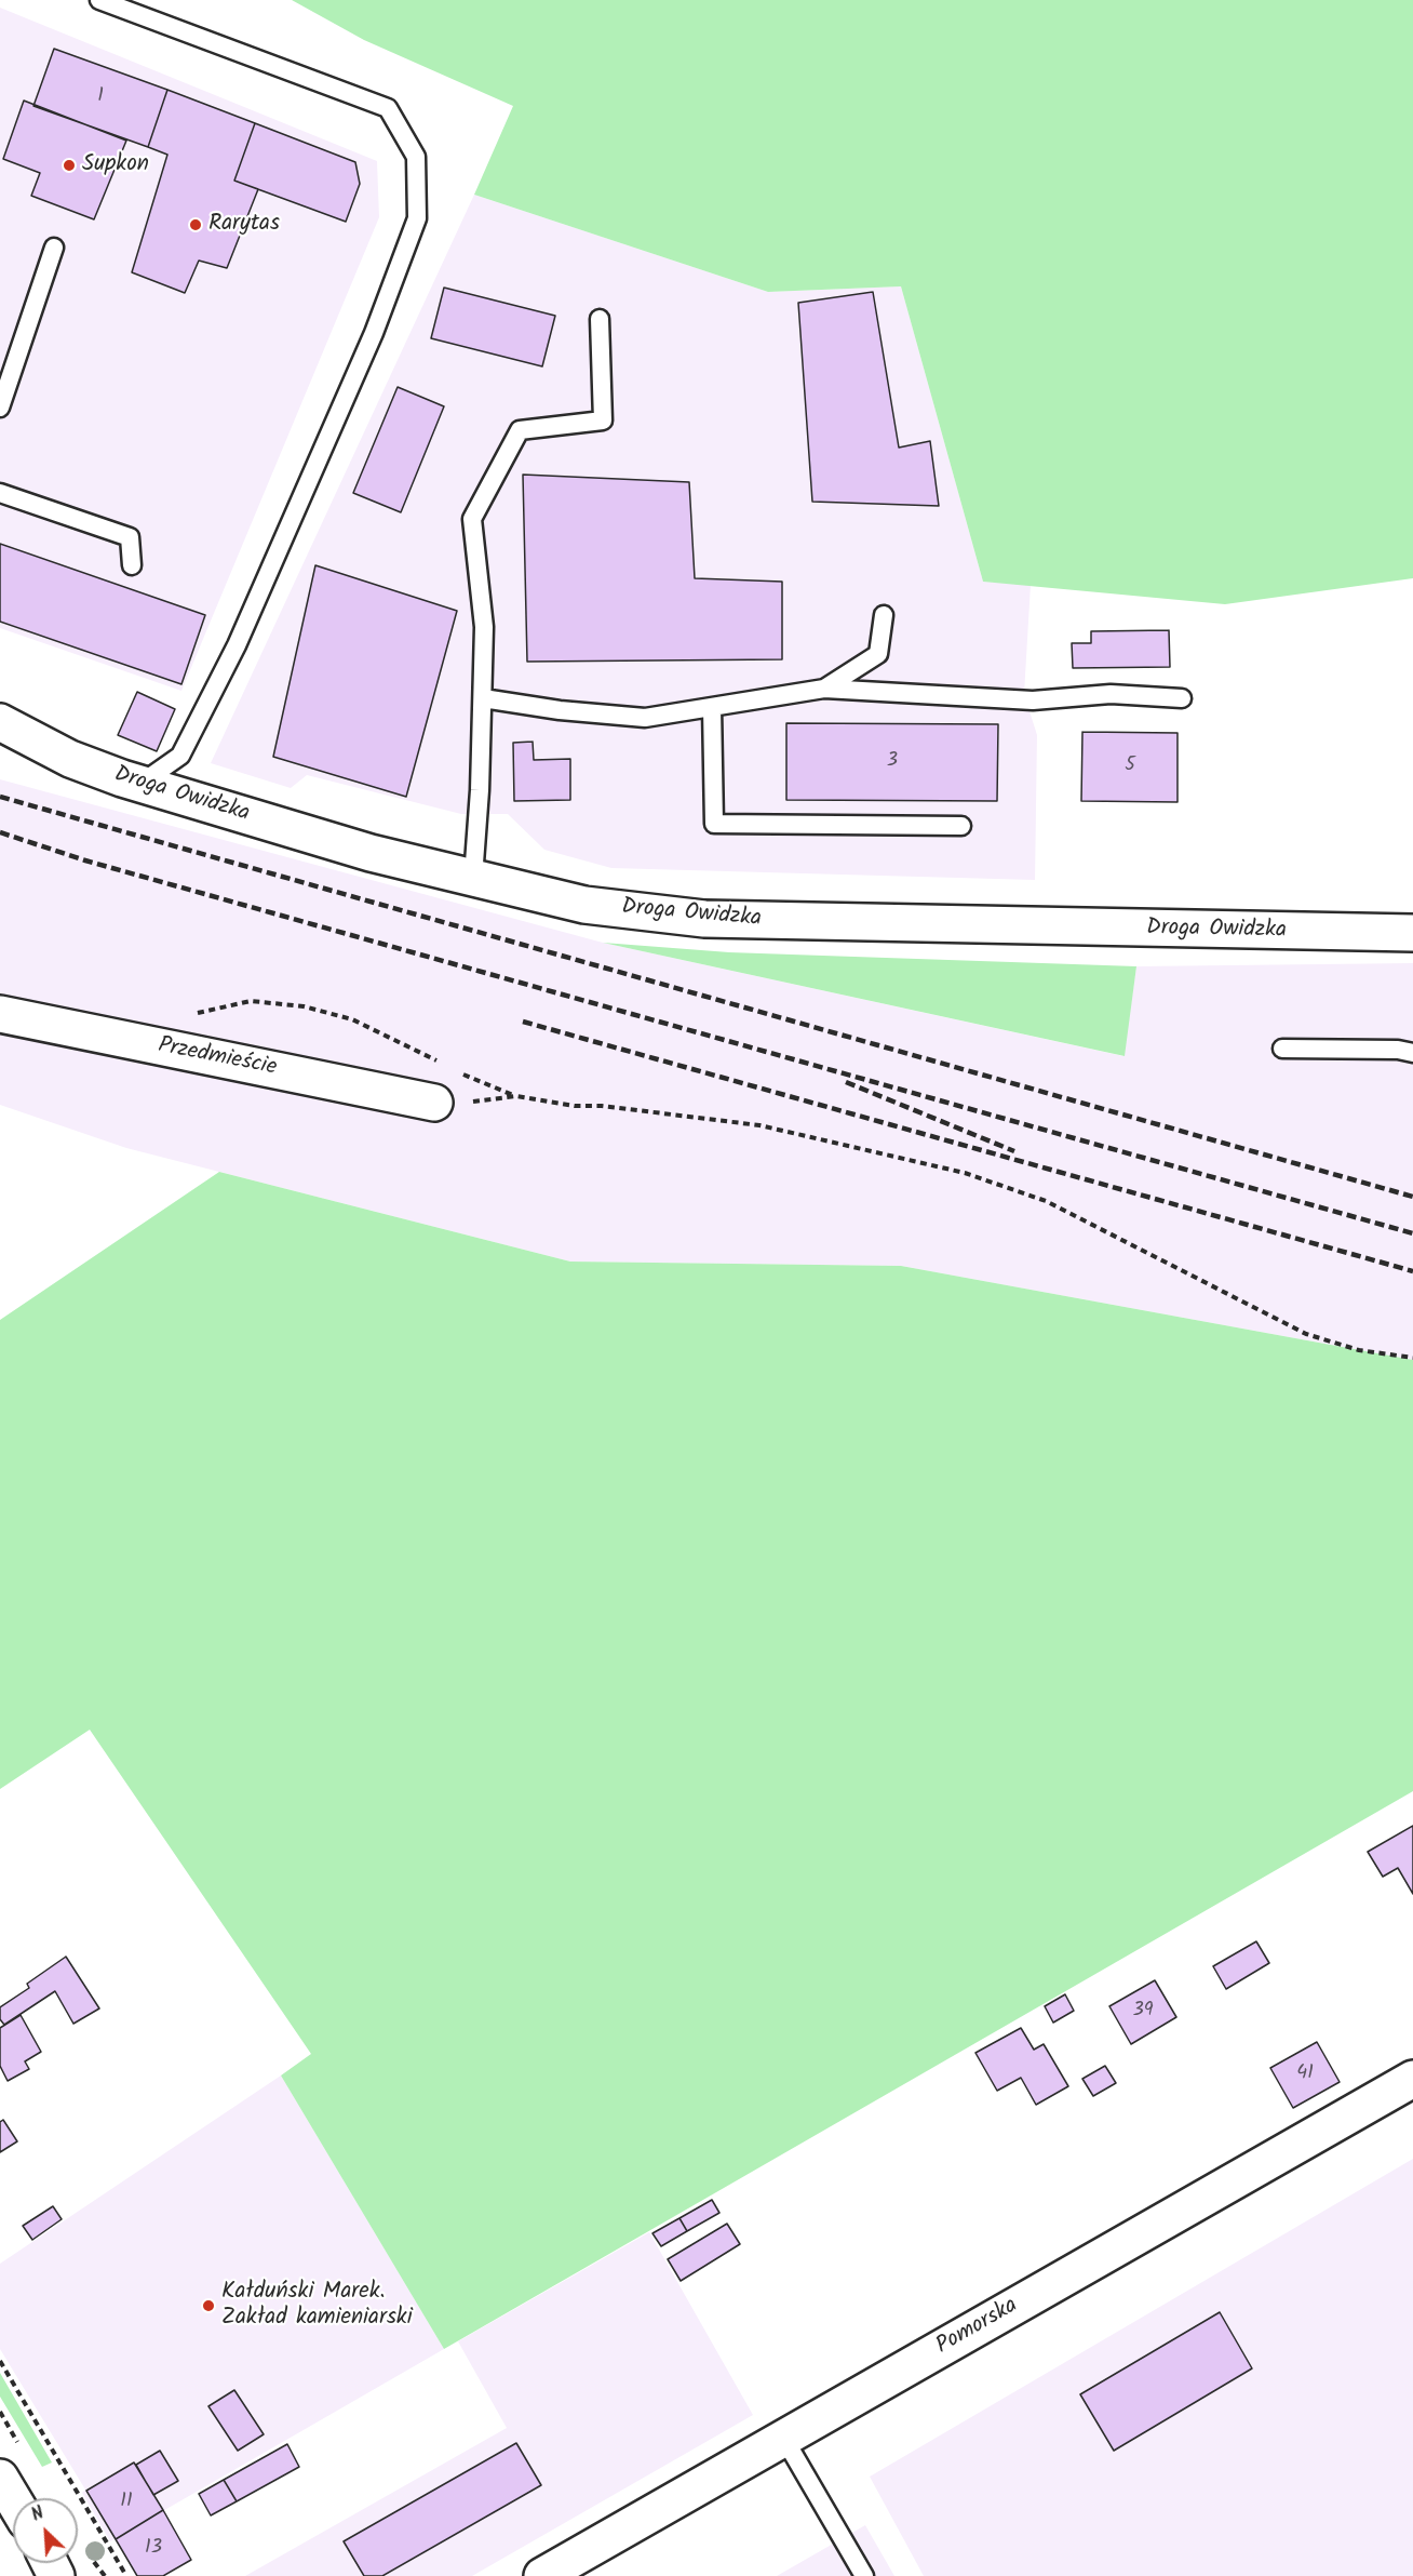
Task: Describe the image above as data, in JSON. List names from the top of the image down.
{
  "streets": {
    "street": ["Droga Owidzka", "Przedmieście", "Pomorska"]
  },
  "places": ["Supkon", "Rarytas", "Kałduński Marek. Zakład kamieniarski"],
  "house_numbers": [
    "1",
    "3",
    "5",
    "39",
    "41",
    "11",
    "13"
  ],
  "north": "top left"
}
